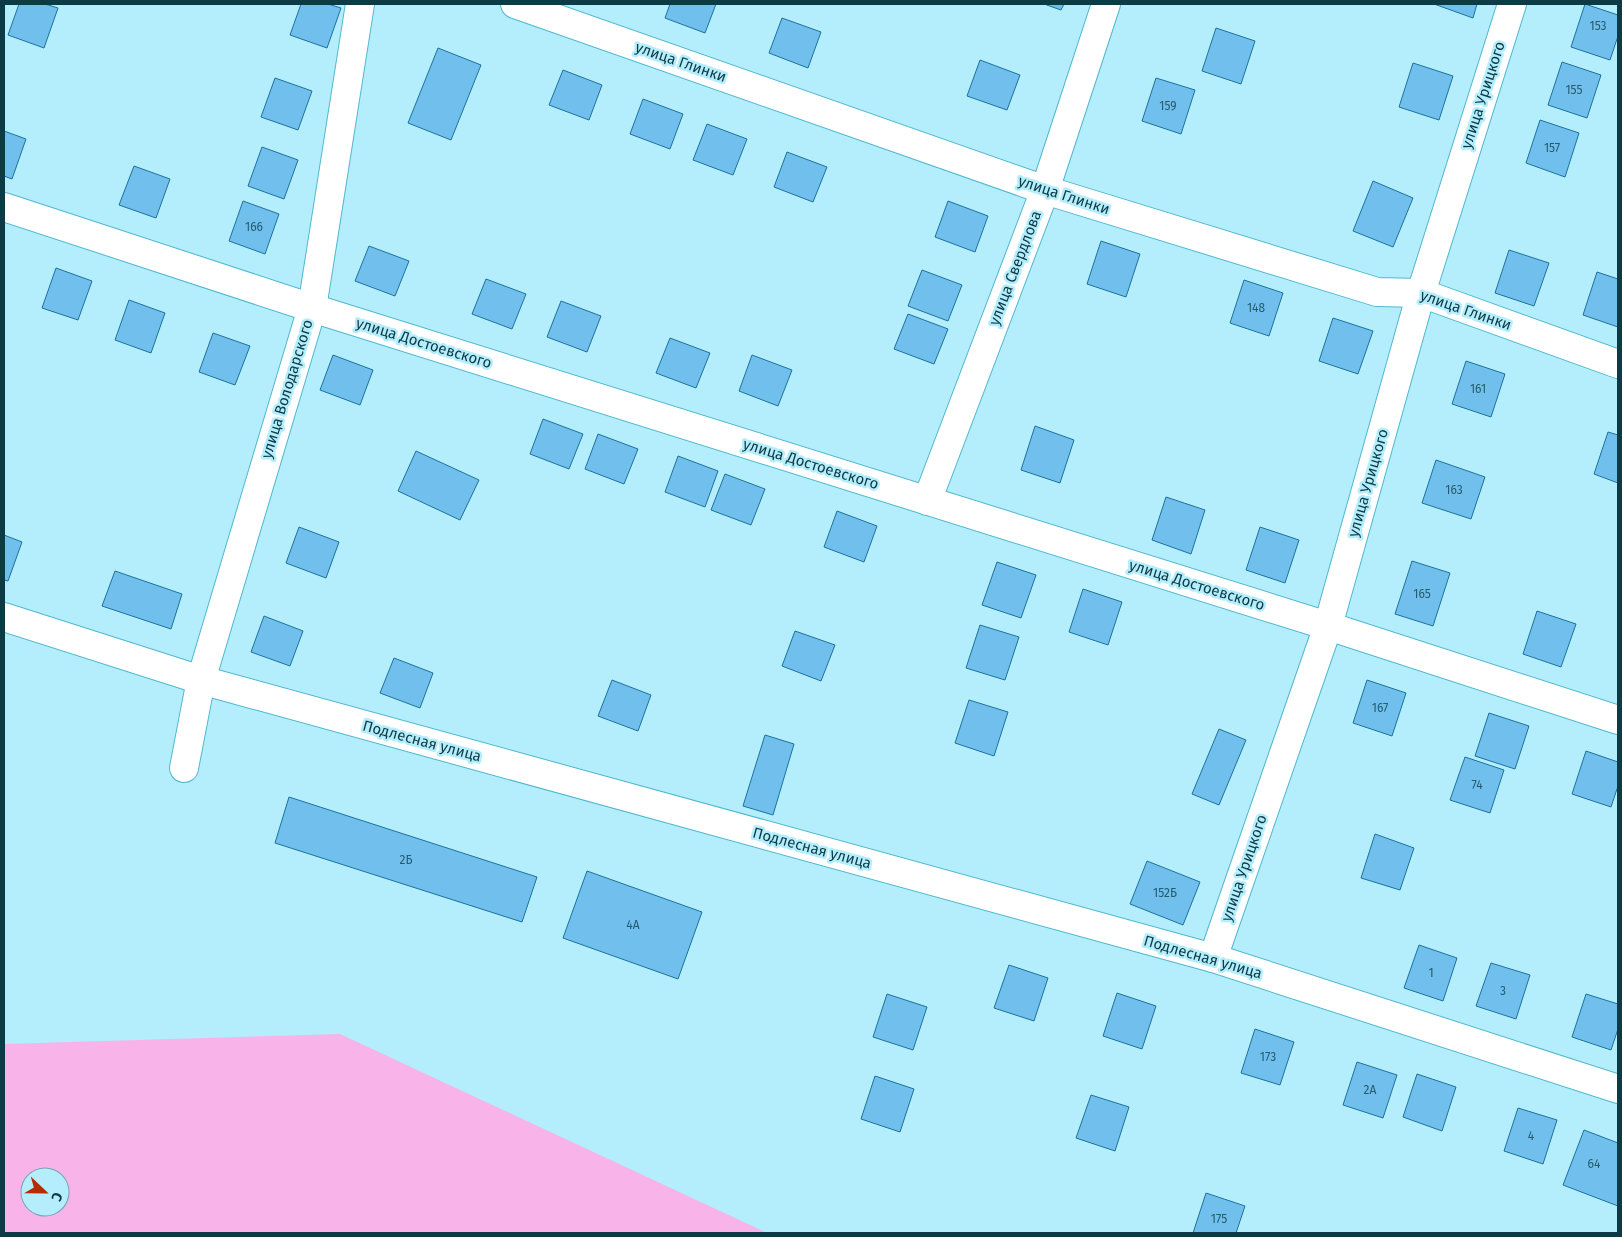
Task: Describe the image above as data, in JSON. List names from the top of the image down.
{
  "streets": {
    "street": [
      "улица Глинки",
      "улица Урицкого",
      "улица Свердлова",
      "улица Достоевского",
      "улица Володарского",
      "Подлесная улица"
    ]
  },
  "crossings": [
    ["улица Глинки", "улица Урицкого"],
    ["улица Глинки", "улица Свердлова"],
    ["улица Урицкого", "улица Достоевского"],
    ["улица Урицкого", "Подлесная улица"],
    ["улица Свердлова", "улица Достоевского"],
    ["улица Достоевского", "улица Володарского"],
    ["улица Володарского", "Подлесная улица"]
  ],
  "house_numbers": [
    "153",
    "155",
    "159",
    "157",
    "166",
    "148",
    "161",
    "163",
    "165",
    "167",
    "74",
    "2Б",
    "152Б",
    "4А",
    "1",
    "3",
    "173",
    "2А",
    "4",
    "64",
    "175"
  ],
  "north": "right"
}
